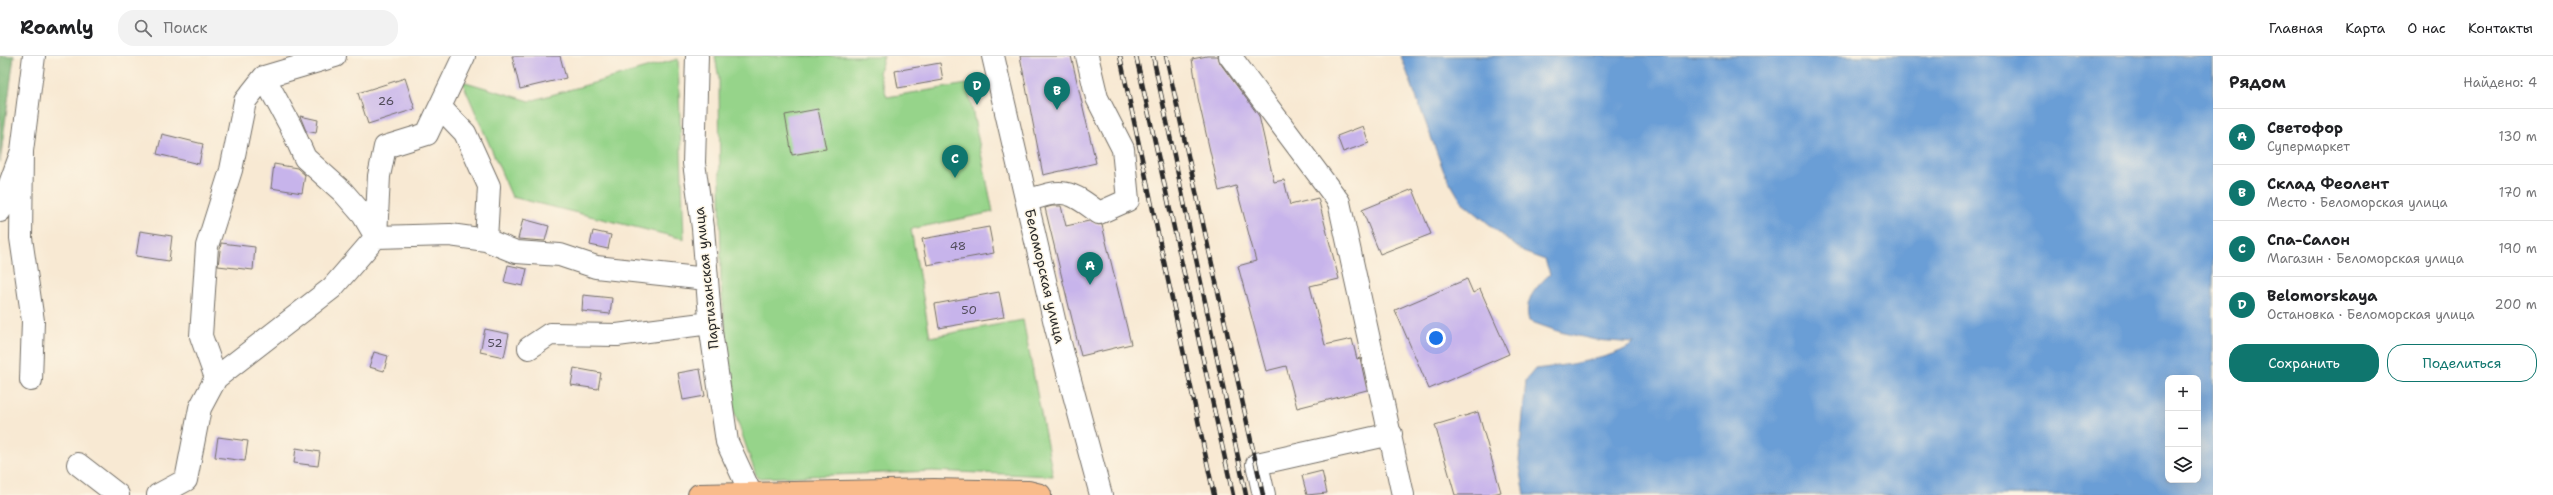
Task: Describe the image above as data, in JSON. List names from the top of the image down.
{
  "streets": {
    "street": ["Беломорская улица", "Партизанская улица"]
  },
  "house_numbers": [
    "26",
    "48",
    "50",
    "52"
  ],
  "page": {
    "header": "Roamly",
    "search": "Поиск",
    "nav": [
      "Главная",
      "Карта",
      "О нас",
      "Контакты"
    ],
    "heading": ["Рядом", "Найдено: 4"],
    "pins": [
      "D",
      "B",
      "C",
      "A"
    ],
    "list": [
      {
        "mark": "A",
        "name": "Светофор",
        "note": "Супермаркет",
        "value": "130 m"
      },
      {
        "mark": "B",
        "name": "Склад Феолент",
        "note": "Место · Беломорская улица",
        "value": "170 m"
      },
      {
        "mark": "C",
        "name": "Спа-Салон",
        "note": "Магазин · Беломорская улица",
        "value": "190 m"
      },
      {
        "mark": "D",
        "name": "Belomorskaya",
        "note": "Остановка · Беломорская улица",
        "value": "200 m"
      }
    ],
    "buttons": ["Сохранить", "Поделиться"],
    "map_buttons": ["+", "−"]
  }
}
